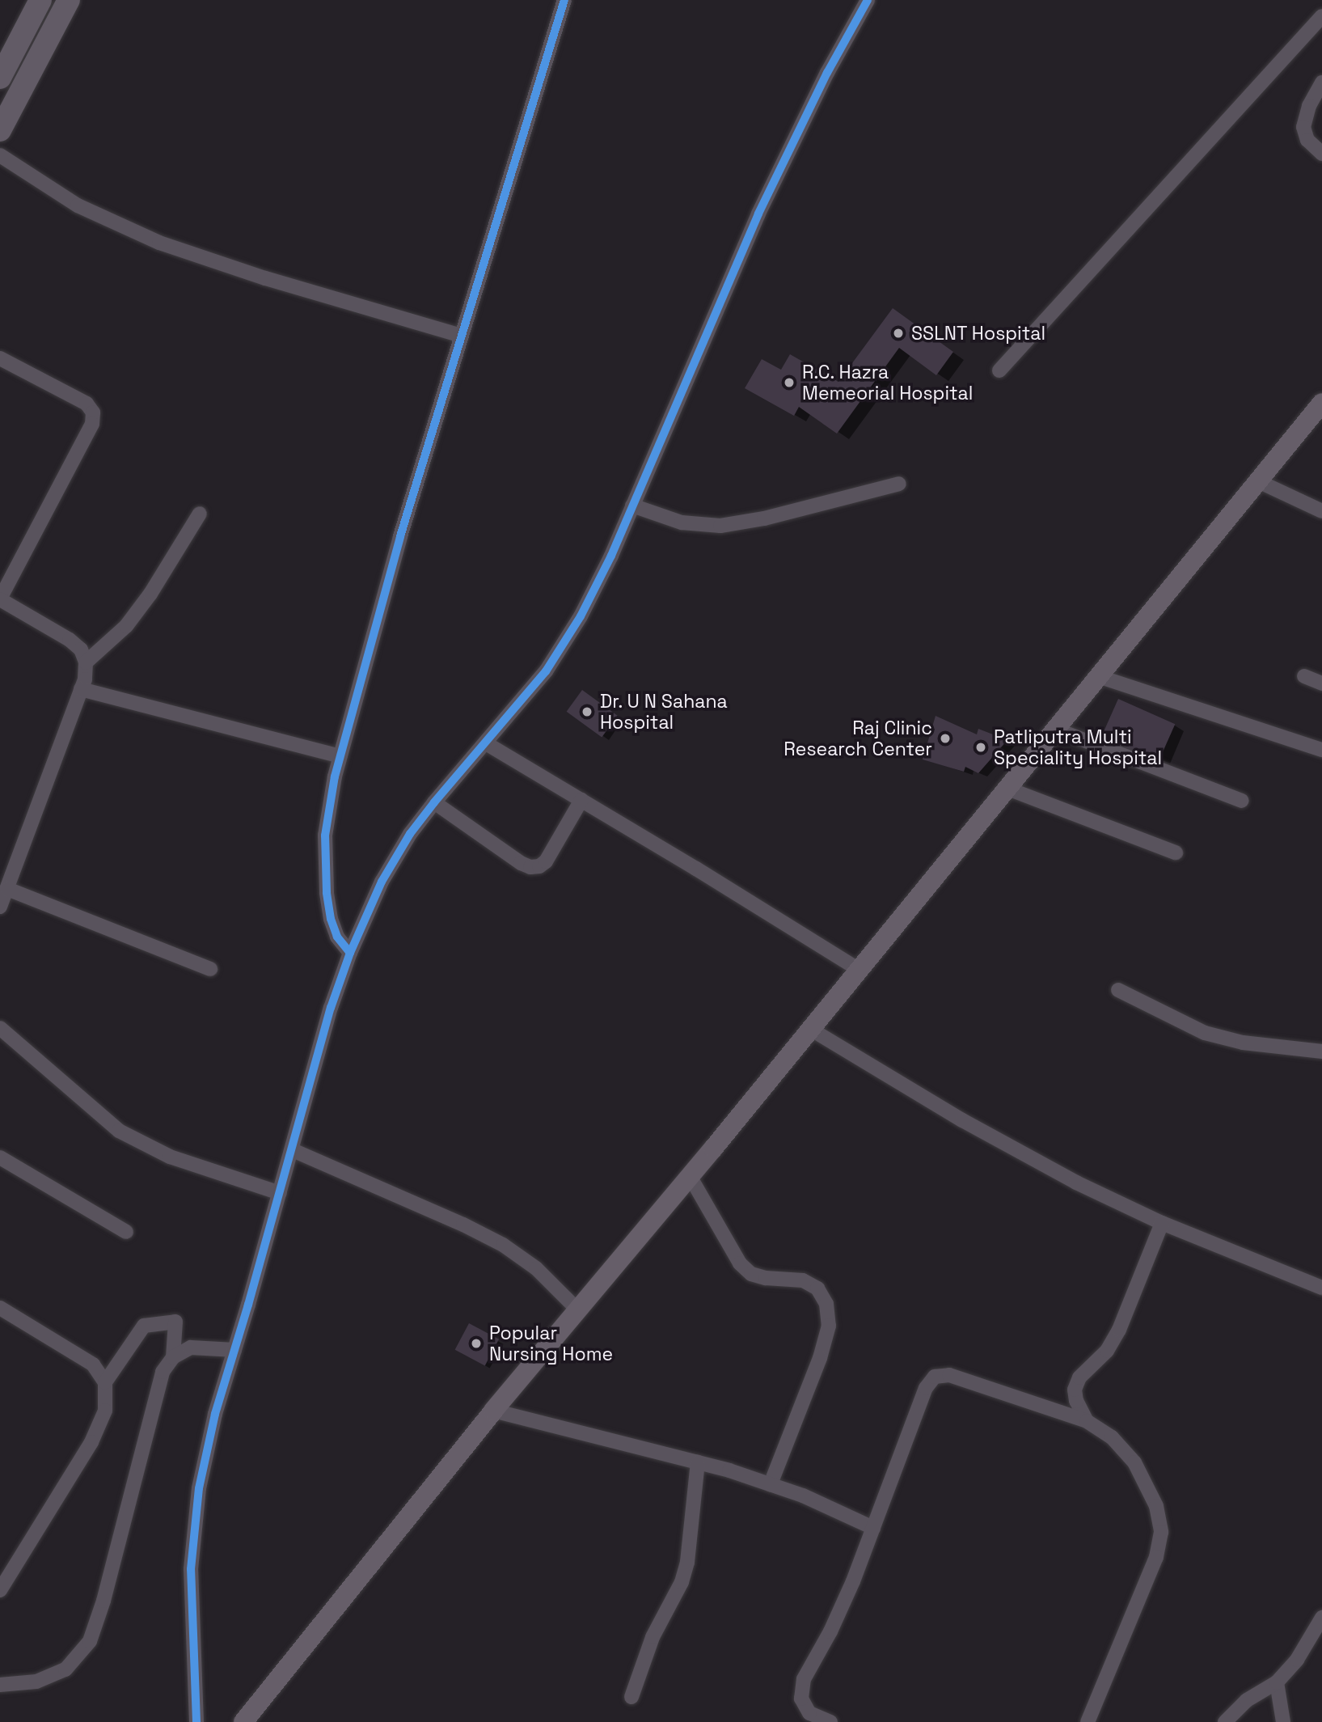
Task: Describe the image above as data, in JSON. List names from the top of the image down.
{
  "places": [
    "SSLNT Hospital",
    "R.C. Hazra Memeorial Hospital",
    "Dr. U N Sahana Hospital",
    "Raj Clinic Research Center",
    "Patliputra Multi Speciality Hospital",
    "Popular Nursing Home"
  ]
}
